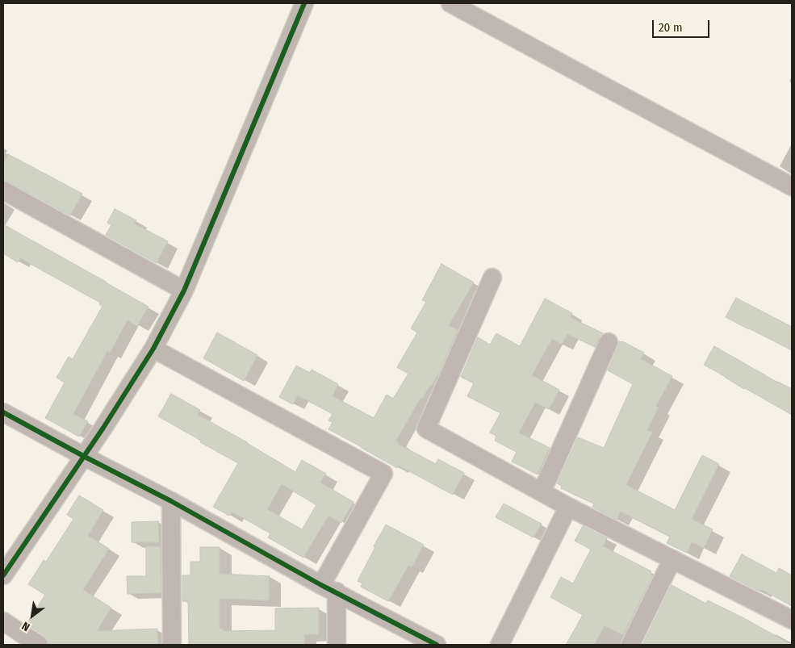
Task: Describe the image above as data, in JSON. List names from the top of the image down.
{
  "scale_bar": "20 m",
  "north": "bottom left"
}
